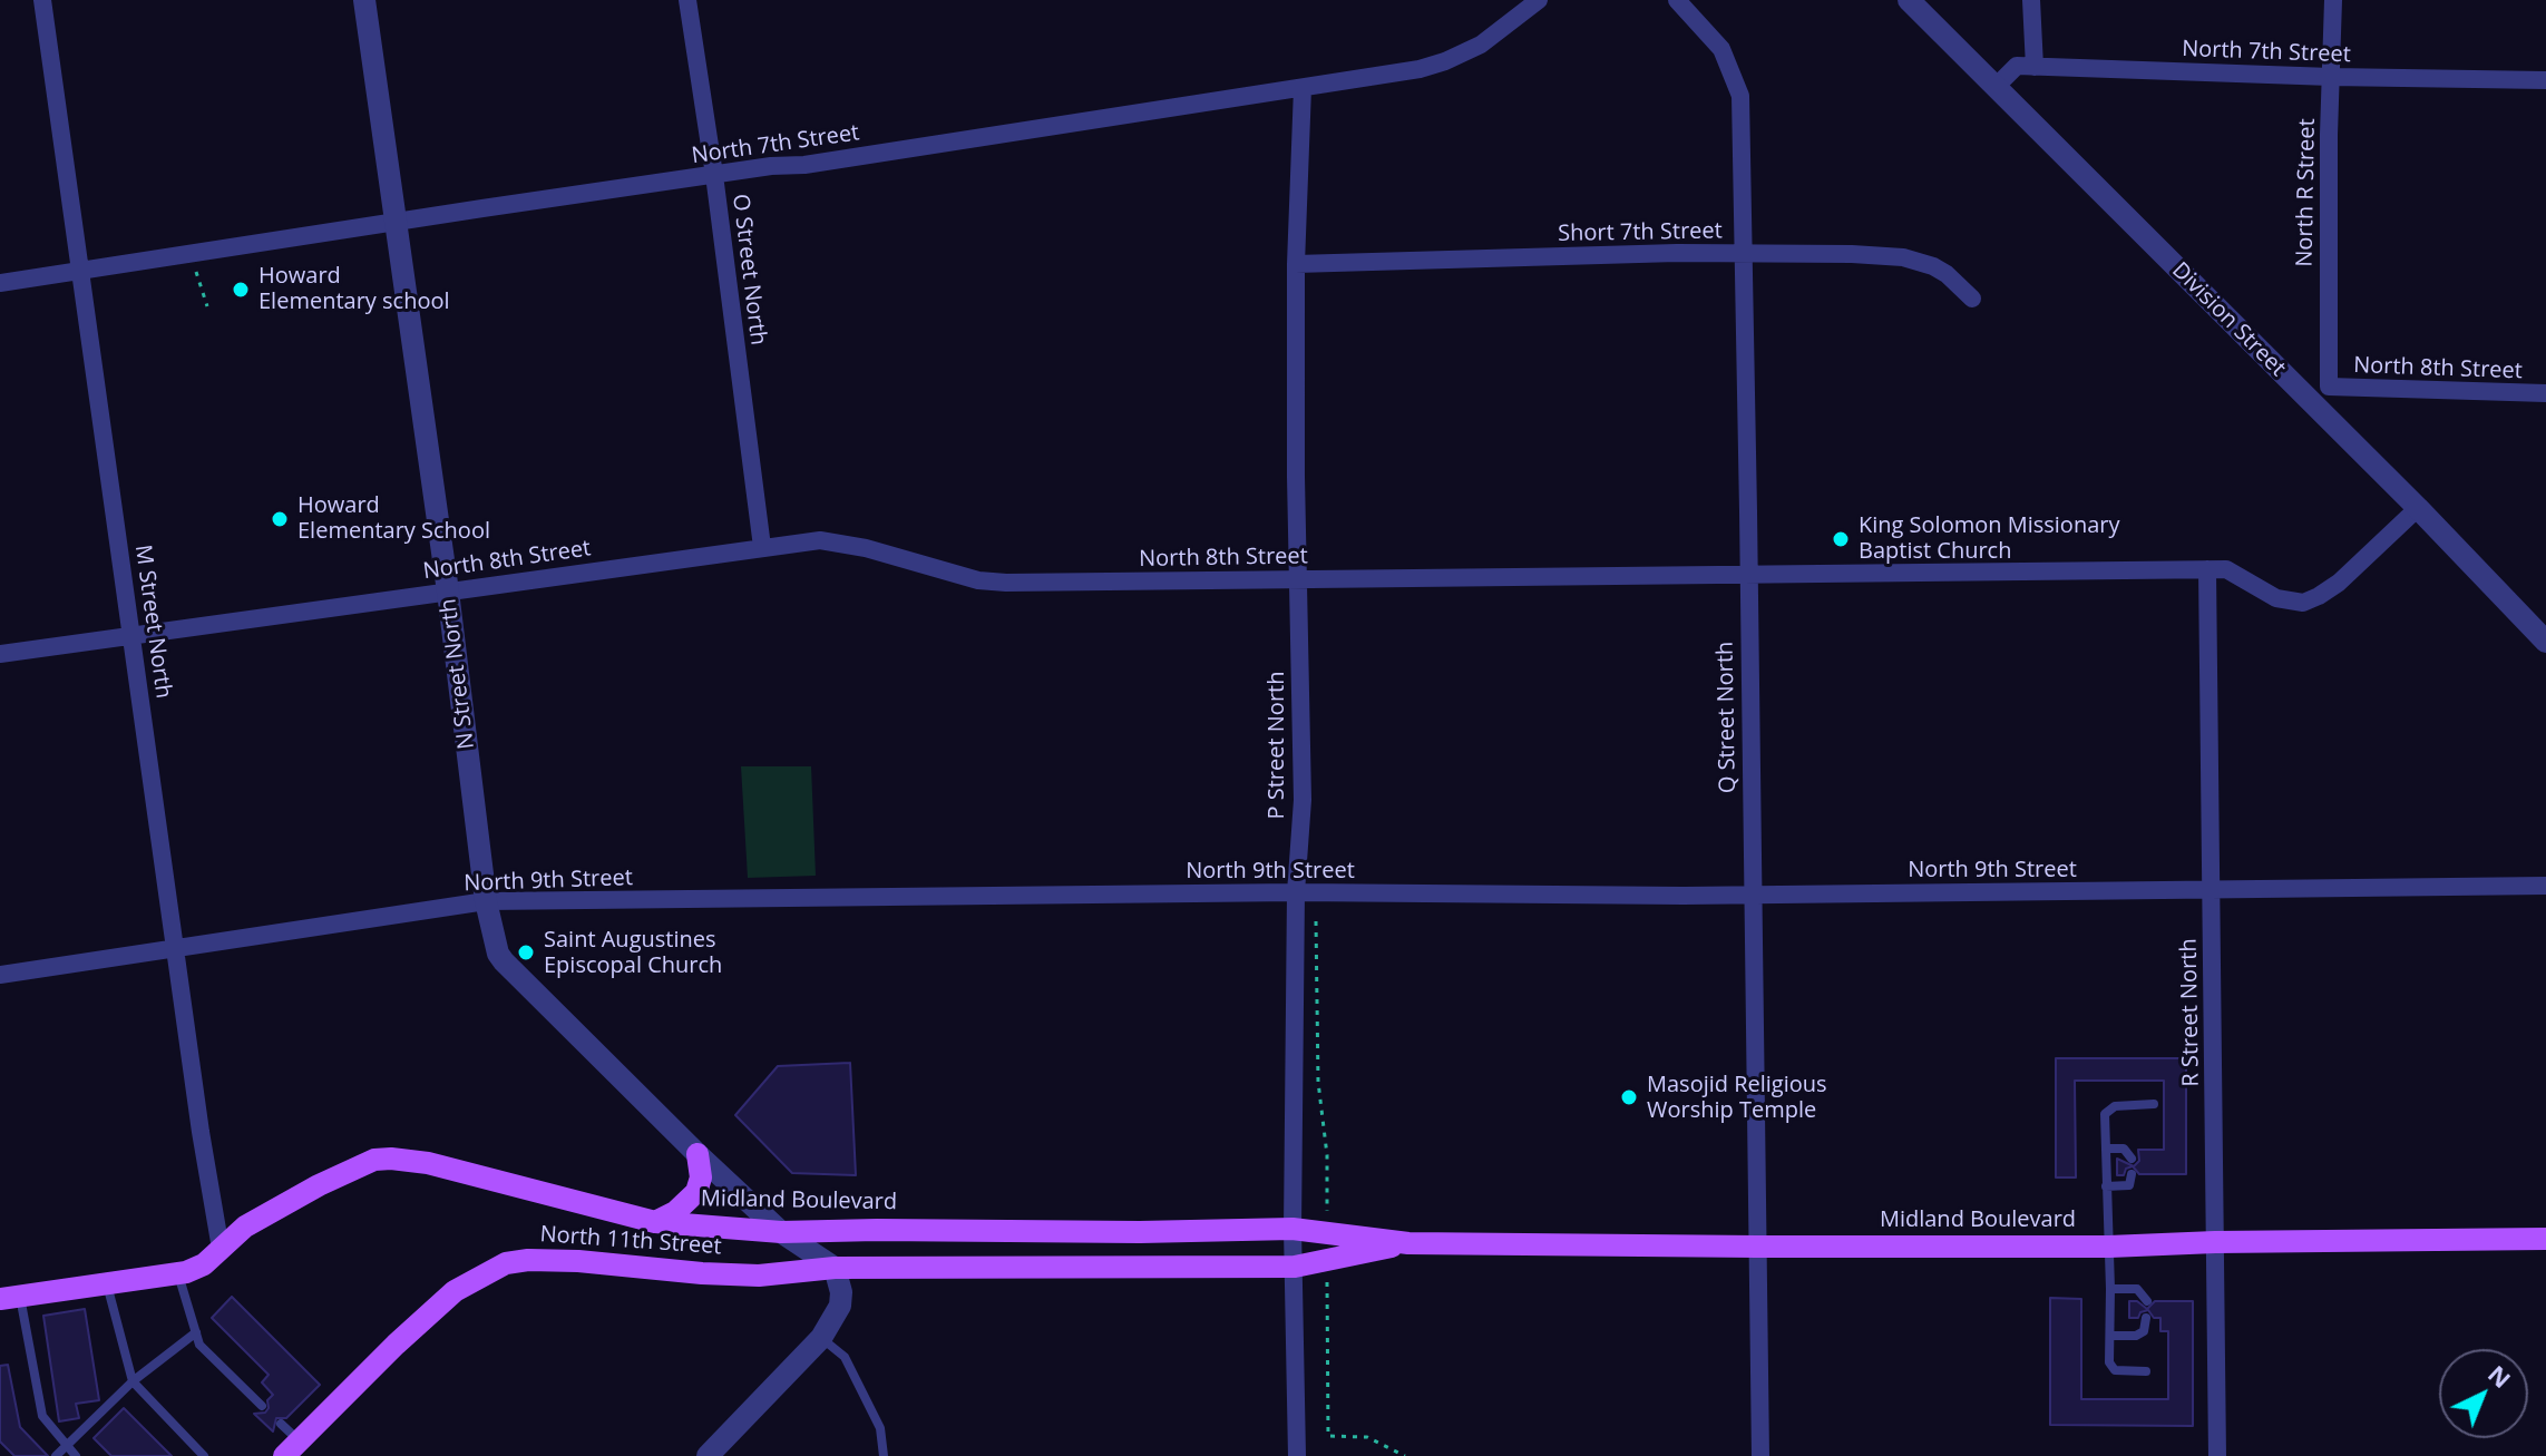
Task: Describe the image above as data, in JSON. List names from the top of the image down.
{
  "streets": {
    "main road": ["Midland Boulevard", "North 11th Street"],
    "street": [
      "North 7th Street",
      "North R Street",
      "Short 7th Street",
      "O Street North",
      "Division Street",
      "North 8th Street",
      "M Street North",
      "N Street North",
      "Q Street North",
      "P Street North",
      "North 9th Street",
      "R Street North"
    ]
  },
  "crossings": [
    ["North 7th Street", "North R Street"],
    ["North 7th Street", "O Street North"],
    ["North 7th Street", "Division Street"],
    ["North 7th Street", "M Street North"],
    ["North 7th Street", "N Street North"],
    ["North 7th Street", "P Street North"],
    ["North R Street", "North 8th Street"],
    ["Short 7th Street", "Q Street North"],
    ["Short 7th Street", "P Street North"],
    ["O Street North", "North 8th Street"],
    ["Division Street", "North 8th Street"],
    ["North 8th Street", "M Street North"],
    ["North 8th Street", "N Street North"],
    ["North 8th Street", "Q Street North"],
    ["North 8th Street", "P Street North"],
    ["North 8th Street", "R Street North"],
    ["M Street North", "North 9th Street"],
    ["M Street North", "Midland Boulevard"],
    ["N Street North", "North 9th Street"],
    ["N Street North", "Midland Boulevard"],
    ["N Street North", "North 11th Street"],
    ["Q Street North", "North 9th Street"],
    ["Q Street North", "Midland Boulevard"],
    ["P Street North", "North 9th Street"],
    ["P Street North", "Midland Boulevard"],
    ["North 9th Street", "R Street North"],
    ["R Street North", "Midland Boulevard"],
    ["Midland Boulevard", "North 11th Street"]
  ],
  "places": [
    "Howard Elementary school",
    "Howard Elementary School",
    "King Solomon Missionary Baptist Church",
    "Saint Augustines Episcopal Church",
    "Masojid Religious Worship Temple"
  ],
  "north": "top right"
}
